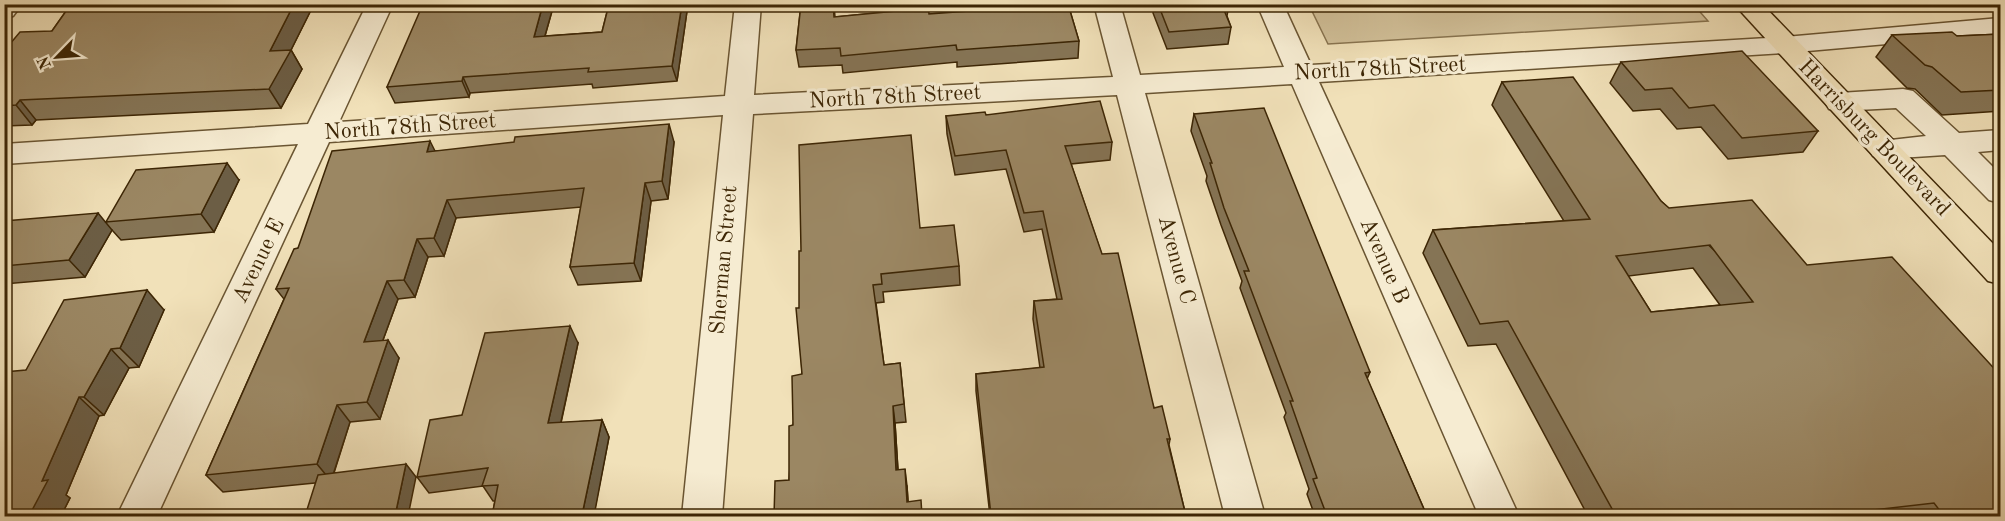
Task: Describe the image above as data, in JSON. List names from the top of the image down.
{
  "streets": {
    "main road": ["Harrisburg Boulevard"],
    "street": [
      "North 78th Street",
      "Sherman Street",
      "Avenue C",
      "Avenue E",
      "Avenue B"
    ]
  },
  "crossings": [
    ["North 78th Street", "Harrisburg Boulevard"],
    ["North 78th Street", "Sherman Street"],
    ["North 78th Street", "Avenue C"],
    ["North 78th Street", "Avenue E"],
    ["North 78th Street", "Avenue B"]
  ],
  "north": "bottom left"
}
